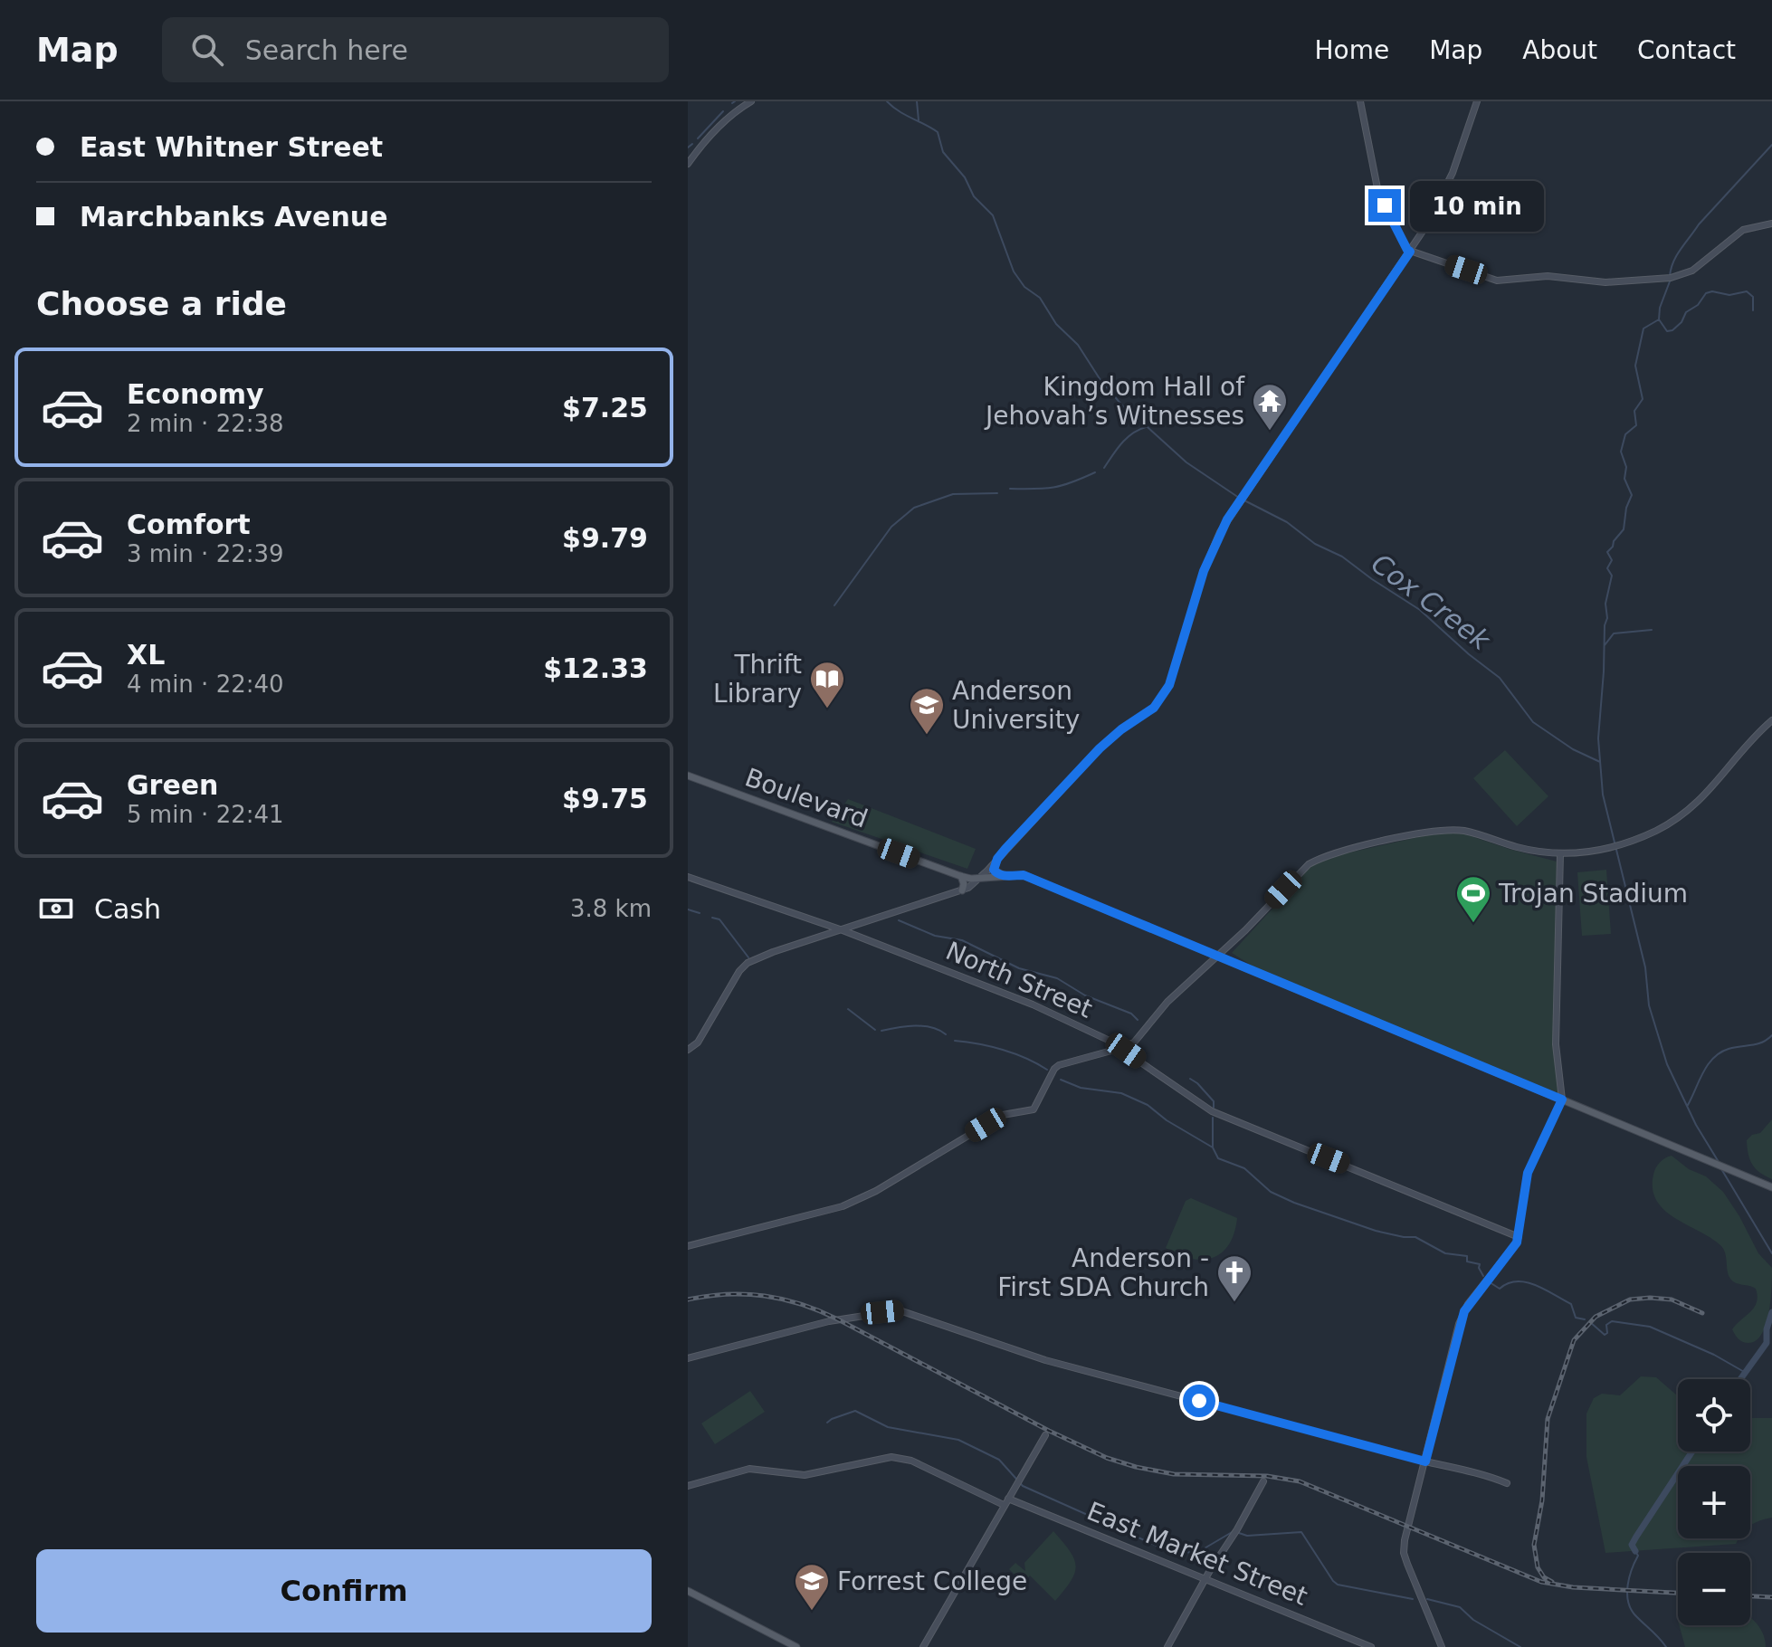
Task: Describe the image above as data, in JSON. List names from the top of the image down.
{
  "streets": {
    "main road": ["Boulevard"],
    "street": ["North Street", "East Market Street"]
  },
  "water": ["Cox Creek"],
  "places": {
    "temple": ["Kingdom Hall of Jehovah’s Witnesses"],
    "library": ["Thrift Library"],
    "school or university": ["Anderson University", "Forrest College"],
    "sports": ["Trojan Stadium"],
    "church": ["Anderson - First SDA Church"]
  },
  "page": {
    "header": "Map",
    "search": "Search here",
    "nav": [
      "Home",
      "Map",
      "About",
      "Contact"
    ],
    "banner": ["East Whitner Street", "Marchbanks Avenue"],
    "bubble": "10 min",
    "heading": "Choose a ride",
    "list": [
      {
        "name": "Economy",
        "note": "2 min · 22:38",
        "value": "$7.25"
      },
      {
        "name": "Comfort",
        "note": "3 min · 22:39",
        "value": "$9.79"
      },
      {
        "name": "XL",
        "note": "4 min · 22:40",
        "value": "$12.33"
      },
      {
        "name": "Green",
        "note": "5 min · 22:41",
        "value": "$9.75"
      }
    ],
    "pay": ["Cash", "3.8 km"],
    "map_buttons": ["+", "−"],
    "buttons": "Confirm"
  }
}
